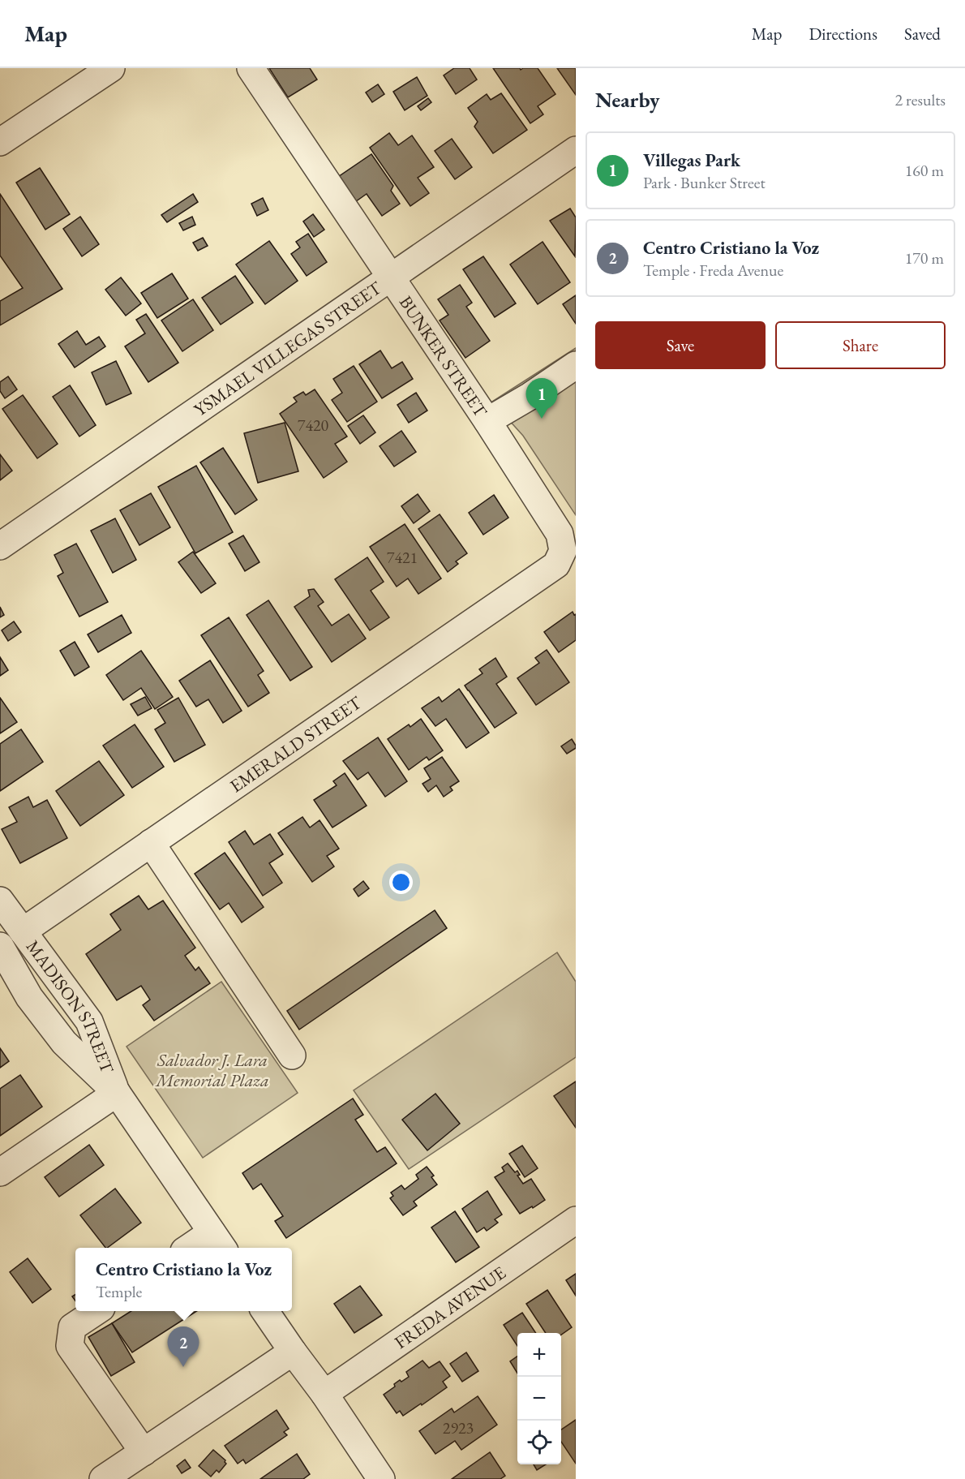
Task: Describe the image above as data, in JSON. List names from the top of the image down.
{
  "streets": {
    "street": [
      "YSMAEL VILLEGAS STREET",
      "BUNKER STREET",
      "EMERALD STREET",
      "MADISON STREET",
      "FREDA AVENUE"
    ]
  },
  "crossings": [
    ["YSMAEL VILLEGAS STREET", "BUNKER STREET"],
    ["BUNKER STREET", "EMERALD STREET"],
    ["EMERALD STREET", "MADISON STREET"]
  ],
  "parks": ["Salvador J. Lara Memorial Plaza"],
  "house_numbers": ["7420", "7421", "2923"],
  "page": {
    "header": "Map",
    "nav": ["Map", "Directions", "Saved"],
    "heading": ["Nearby", "2 results"],
    "list": [
      {
        "mark": "1",
        "name": "Villegas Park",
        "note": "Park · Bunker Street",
        "value": "160 m"
      },
      {
        "mark": "2",
        "name": "Centro Cristiano la Voz",
        "note": "Temple · Freda Avenue",
        "value": "170 m"
      }
    ],
    "buttons": ["Save", "Share"],
    "pins": ["1", "2"],
    "popup": ["Centro Cristiano la Voz", "Temple"],
    "map_buttons": ["+", "−"]
  }
}
